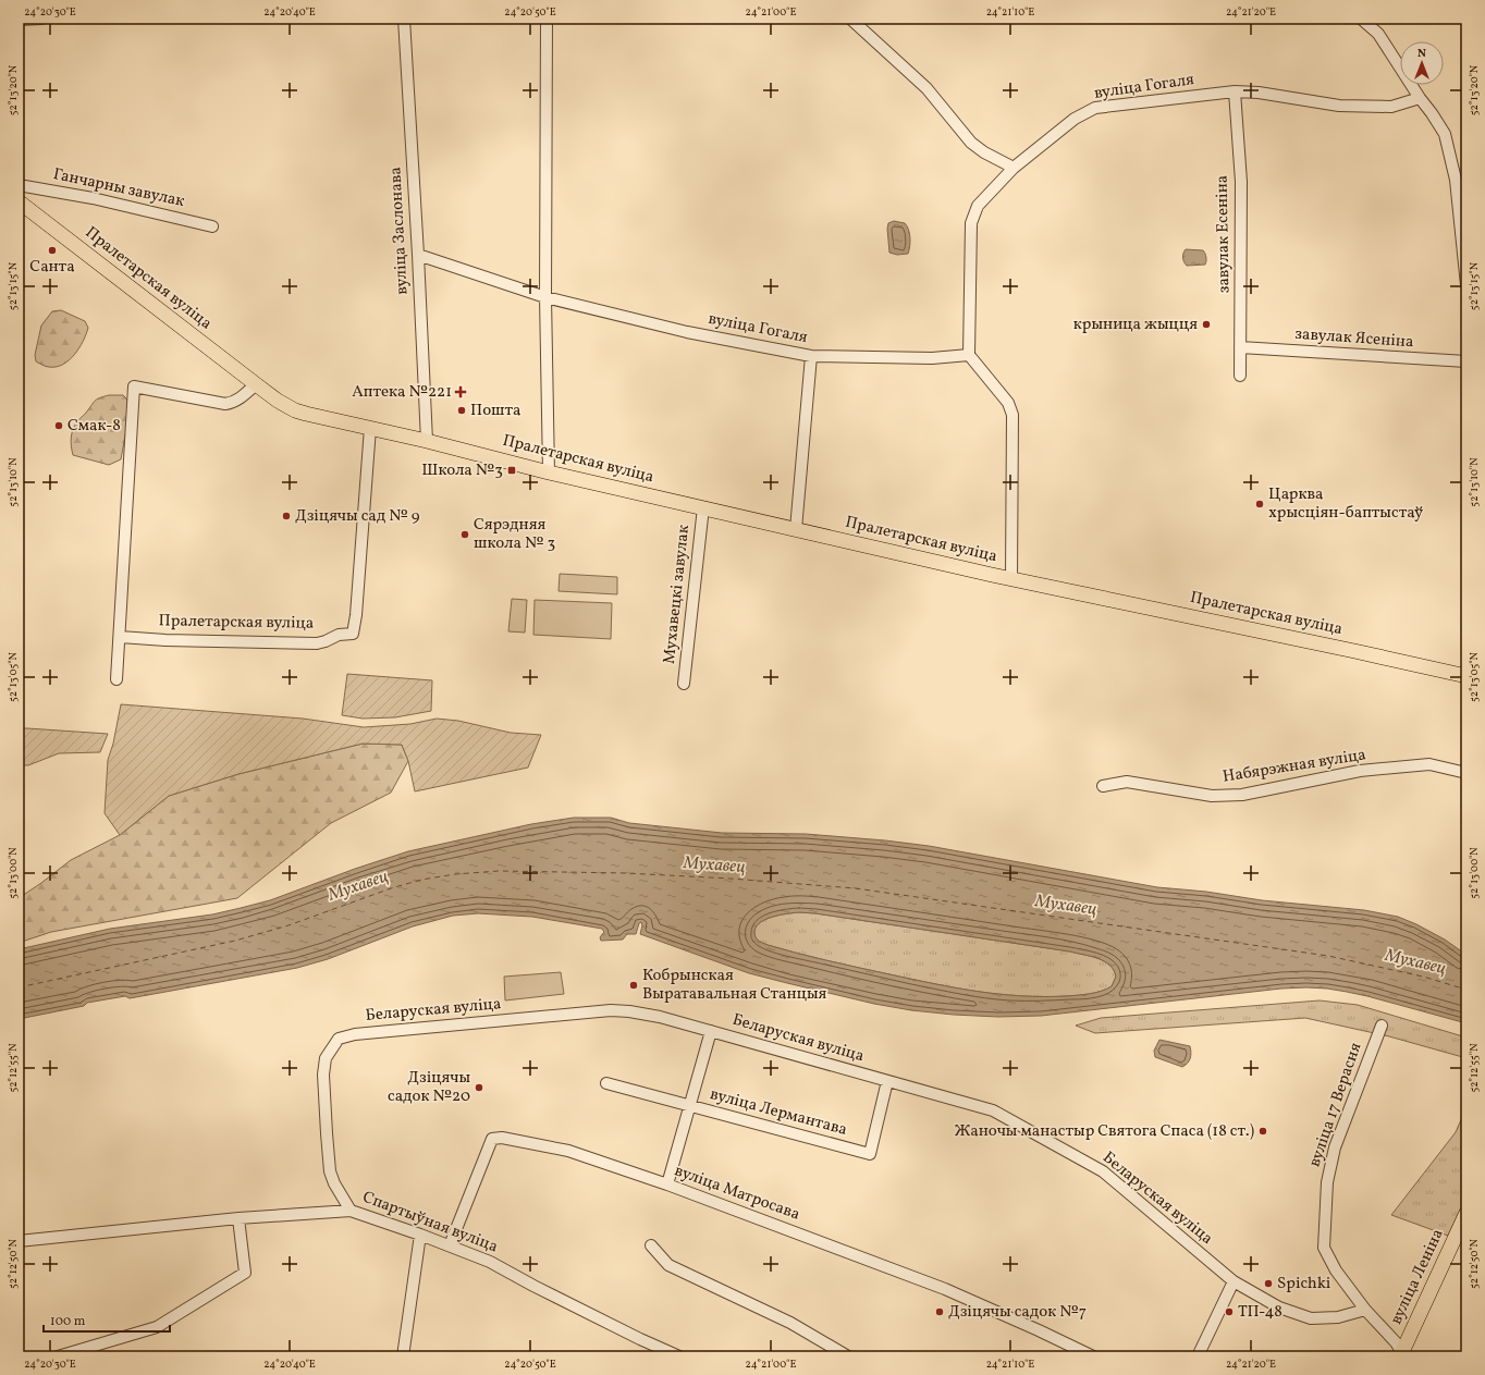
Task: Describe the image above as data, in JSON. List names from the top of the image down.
{
  "streets": {
    "main road": ["Пралетарская вуліца", "вуліца Леніна"],
    "street": [
      "вуліца Гогаля",
      "Ганчарны завулак",
      "вуліца Заслонава",
      "завулак Есеніна",
      "завулак Ясеніна",
      "Мухавецкі завулак",
      "Набярэжная вуліца",
      "Беларуская вуліца",
      "вуліца 17 Верасня",
      "вуліца Лермантава",
      "вуліца Матросава",
      "Спартыўная вуліца"
    ]
  },
  "crossings": [
    ["вуліца Гогаля", "вуліца Заслонава"],
    ["вуліца Гогаля", "завулак Есеніна"],
    ["вуліца Заслонава", "Пралетарская вуліца"],
    ["завулак Есеніна", "завулак Ясеніна"],
    ["Пралетарская вуліца", "Мухавецкі завулак"],
    ["Беларуская вуліца", "вуліца 17 Верасня"],
    ["Беларуская вуліца", "вуліца Лермантава"],
    ["Беларуская вуліца", "Спартыўная вуліца"],
    ["вуліца 17 Верасня", "вуліца Леніна"],
    ["вуліца Матросава", "Спартыўная вуліца"]
  ],
  "water": ["Мухавец"],
  "places": {
    "other": [
      "Санта",
      "крыница жыцця",
      "Пошта",
      "Смак-8",
      "Царква хрысціян-баптыстаў",
      "Дзіцячы сад № 9",
      "Сярэдняя школа № 3",
      "Кобрынская Выратавальная Станцыя",
      "Дзіцячы садок №20",
      "Жаночы манастыр Святога Спаса (18 ст.)",
      "Spichki",
      "Дзіцячы садок №7",
      "ТП-48"
    ],
    "health": ["Аптека №221"],
    "transit": ["Школа №3"]
  },
  "scale_bar": "100 m",
  "north": "top",
  "coordinates": [
    "24°20'30\"E",
    "24°20'40\"E",
    "24°20'50\"E",
    "24°21'00\"E",
    "24°21'10\"E",
    "24°21'20\"E",
    "52°13'20\"N",
    "52°13'15\"N",
    "52°13'10\"N",
    "52°13'05\"N",
    "52°13'00\"N",
    "52°12'55\"N",
    "52°12'50\"N"
  ]
}
